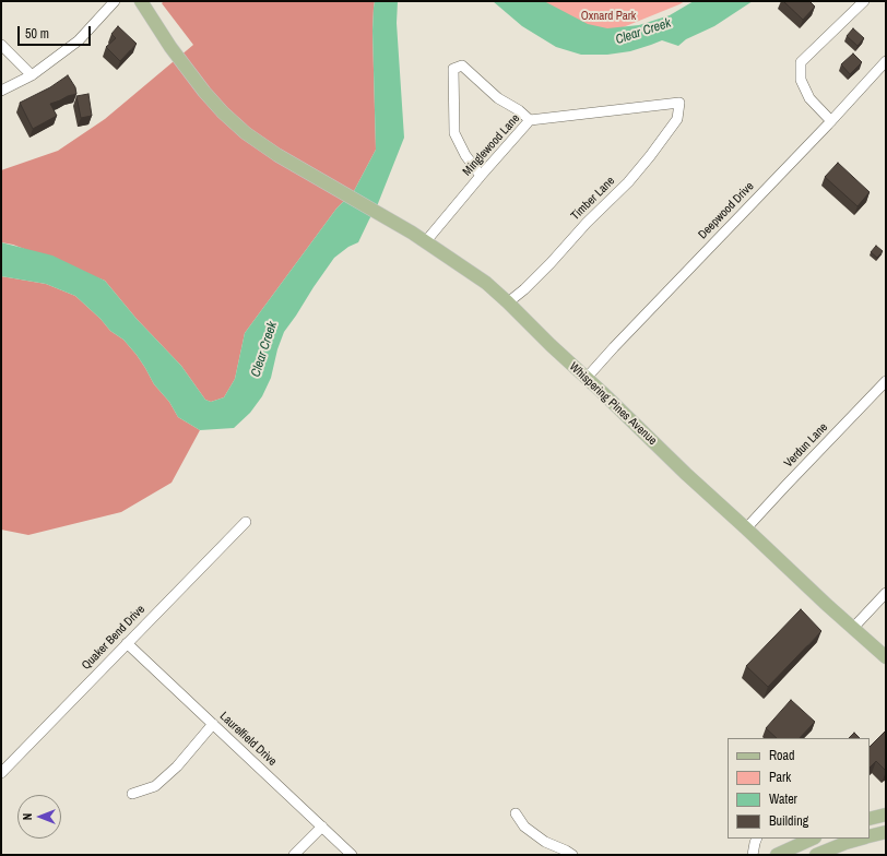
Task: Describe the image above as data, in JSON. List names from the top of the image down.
{
  "streets": {
    "main road": ["Whispering Pines Avenue"],
    "street": [
      "Minglewood Lane",
      "Timber Lane",
      "Deepwood Drive",
      "Verdun Lane",
      "Quaker Bend Drive",
      "Laurelfield Drive"
    ]
  },
  "crossings": [
    ["Minglewood Lane", "Timber Lane"],
    ["Minglewood Lane", "Whispering Pines Avenue"],
    ["Timber Lane", "Whispering Pines Avenue"],
    ["Deepwood Drive", "Whispering Pines Avenue"],
    ["Whispering Pines Avenue", "Verdun Lane"],
    ["Quaker Bend Drive", "Laurelfield Drive"]
  ],
  "water": ["Clear Creek"],
  "parks": ["Oxnard Park"],
  "legend": [
    "Road",
    "Park",
    "Water",
    "Building"
  ],
  "scale_bar": "50 m",
  "north": "left"
}
